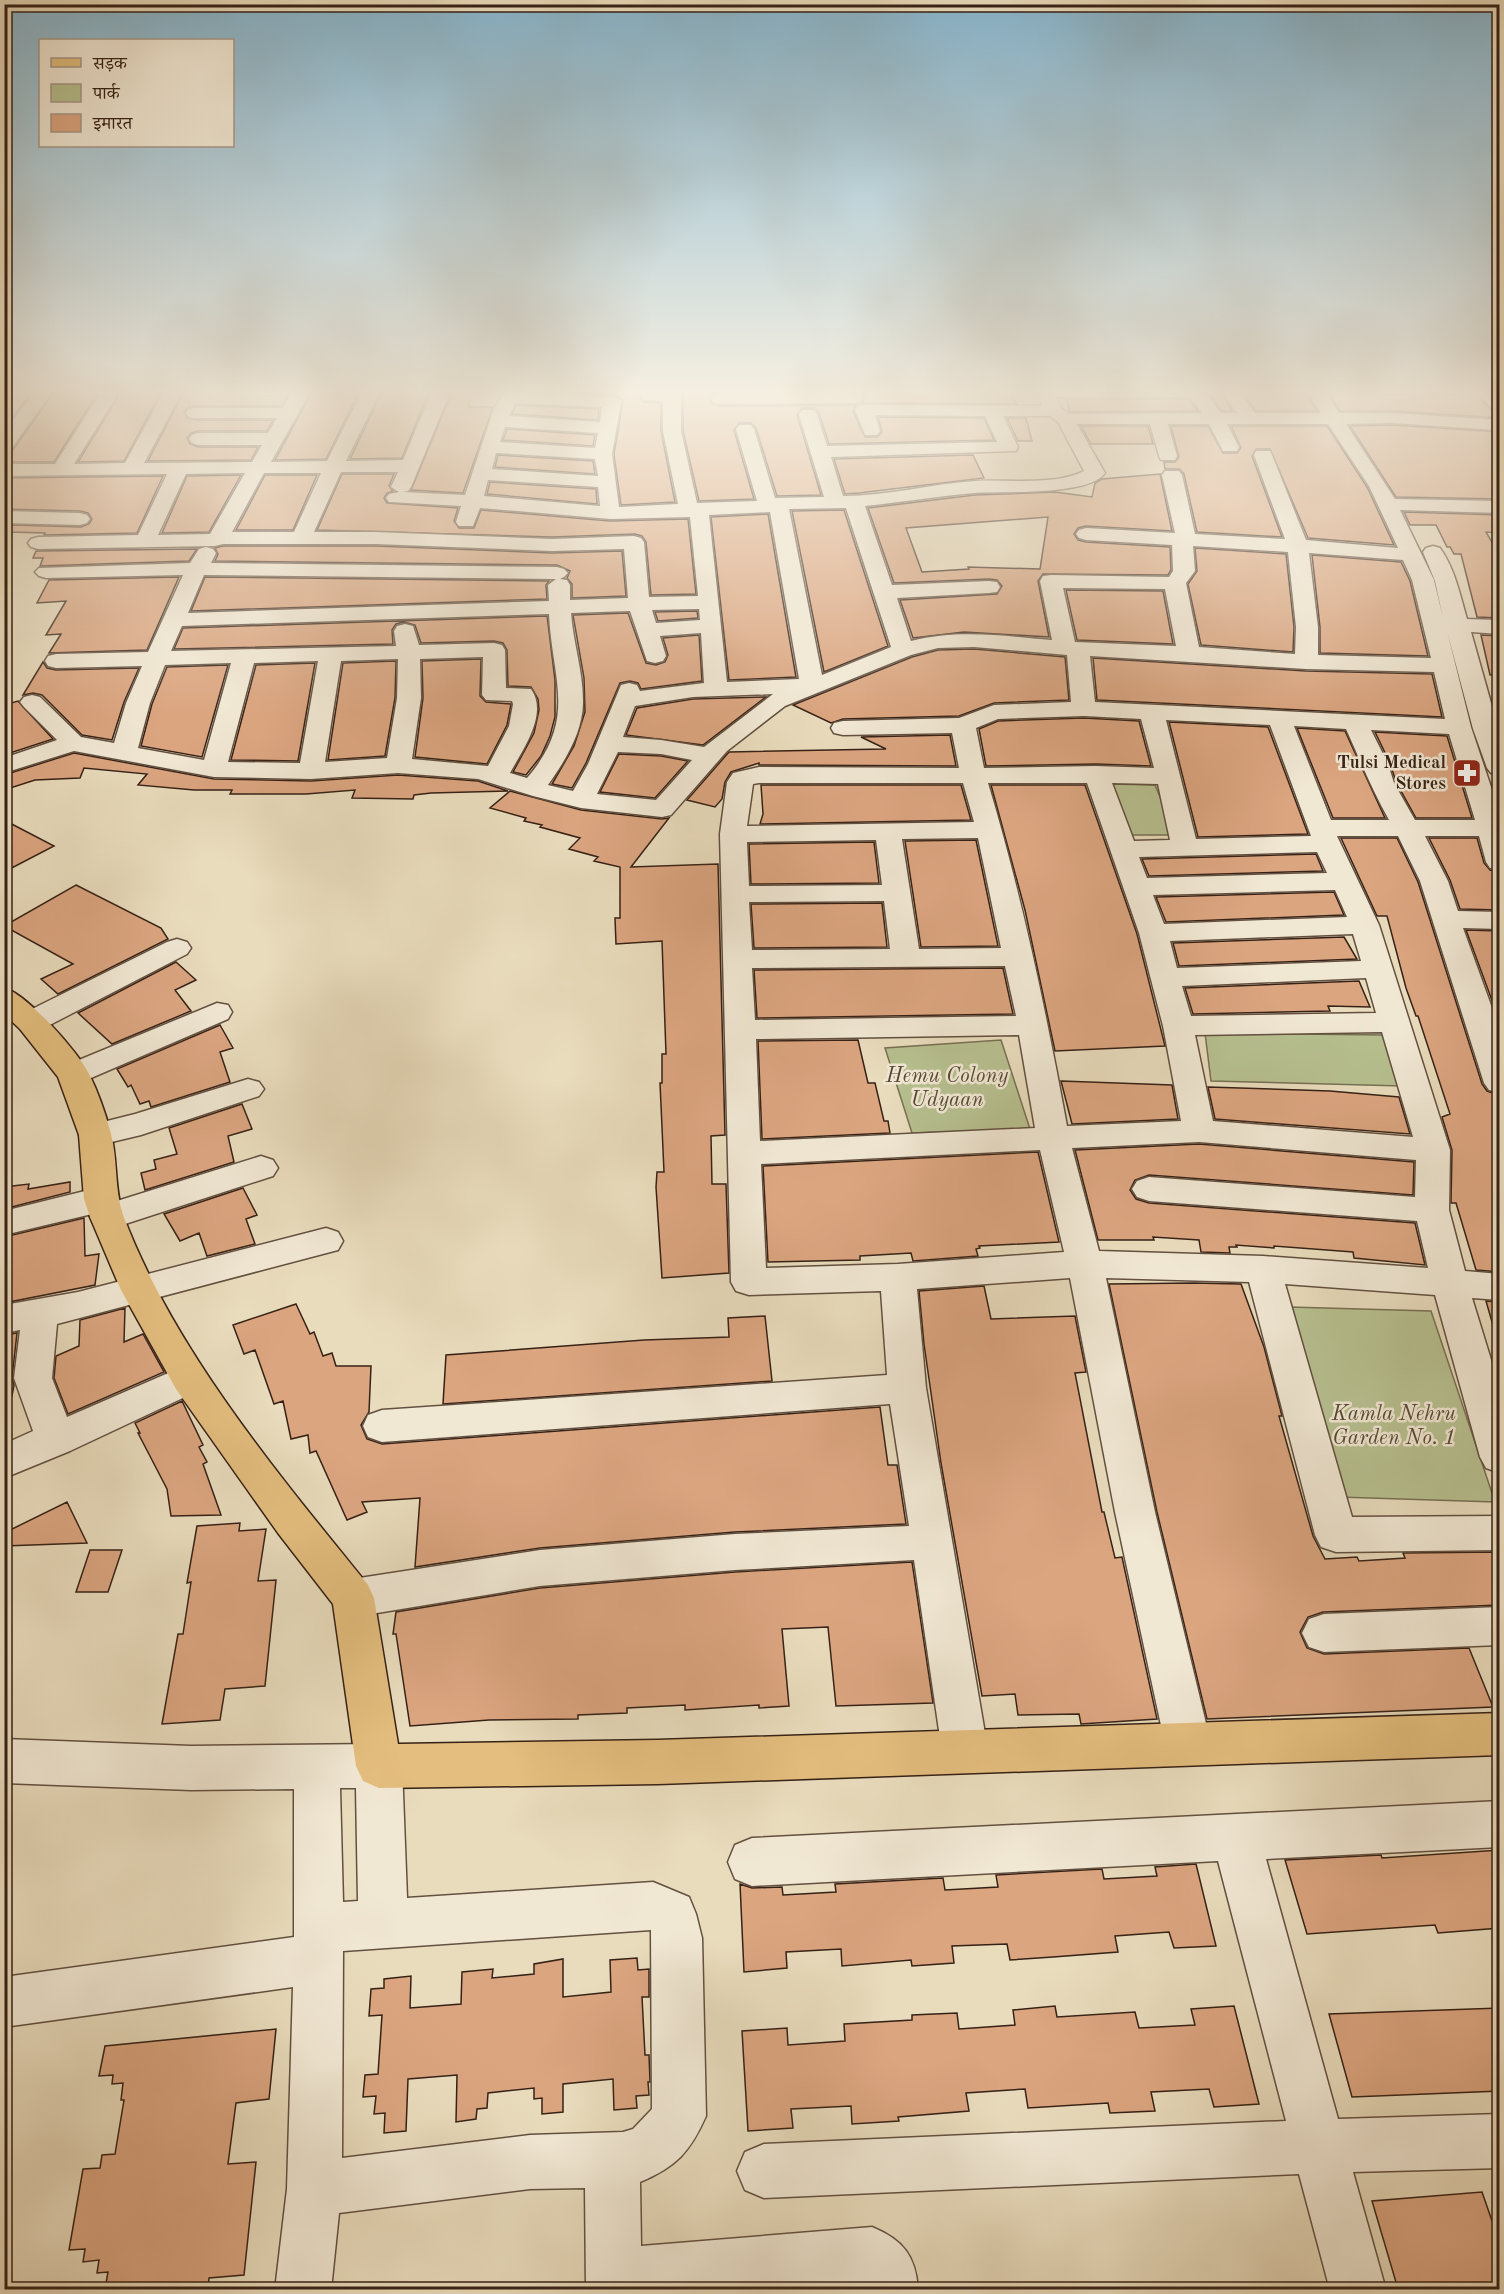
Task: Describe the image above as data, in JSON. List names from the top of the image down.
{
  "parks": ["Hemu Colony Udyaan", "Kamla Nehru Garden No. 1"],
  "places": {
    "pharmacy": ["Tulsi Medical Stores"]
  },
  "legend": ["सड़क", "पार्क", "इमारत"]
}
